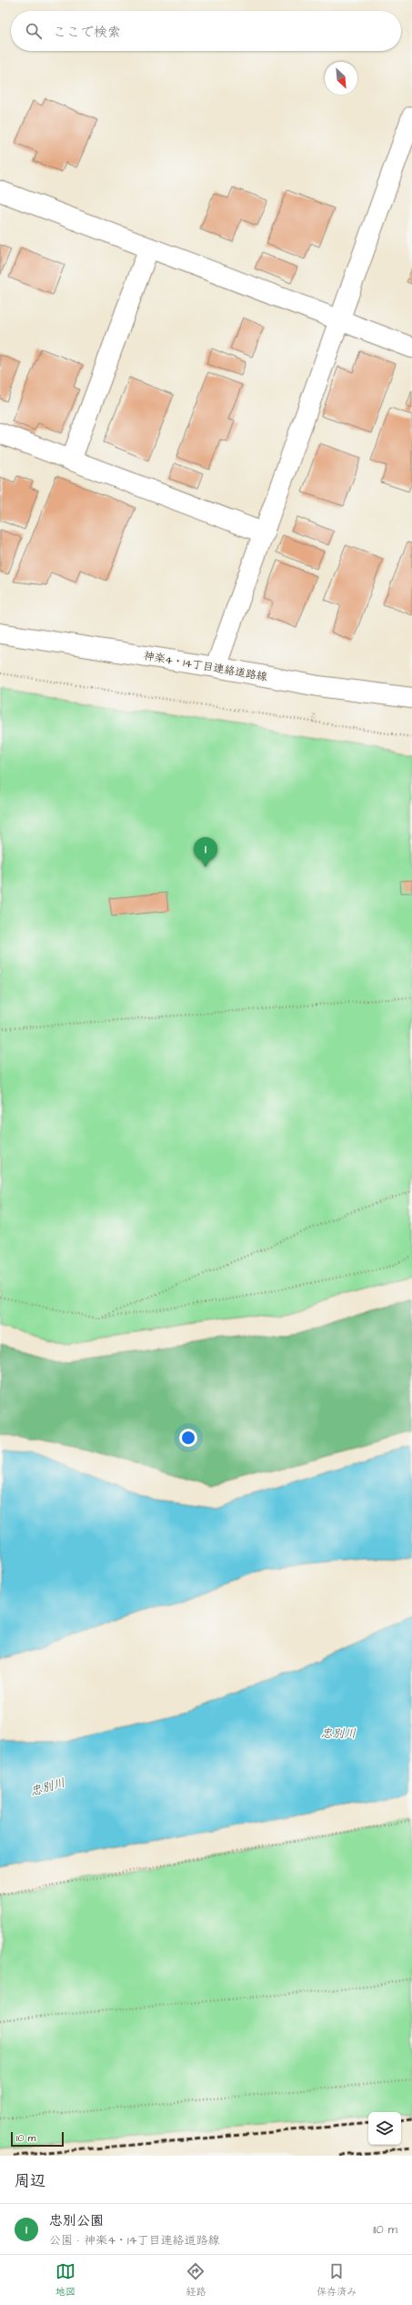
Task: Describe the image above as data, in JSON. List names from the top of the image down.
{
  "streets": {
    "street": ["神楽4・14丁目連絡道路線"]
  },
  "water": ["忠別川"],
  "scale_bar": "10 m",
  "north": "bottom right",
  "page": {
    "search": "ここで検索",
    "pins": "1",
    "scale": "10 m",
    "heading": "周辺",
    "list": [
      {
        "mark": "1",
        "name": "忠別公園",
        "note": "公園 · 神楽4・14丁目連絡道路線",
        "value": "110 m"
      }
    ],
    "nav": ["地図", "経路", "保存済み"]
  }
}
